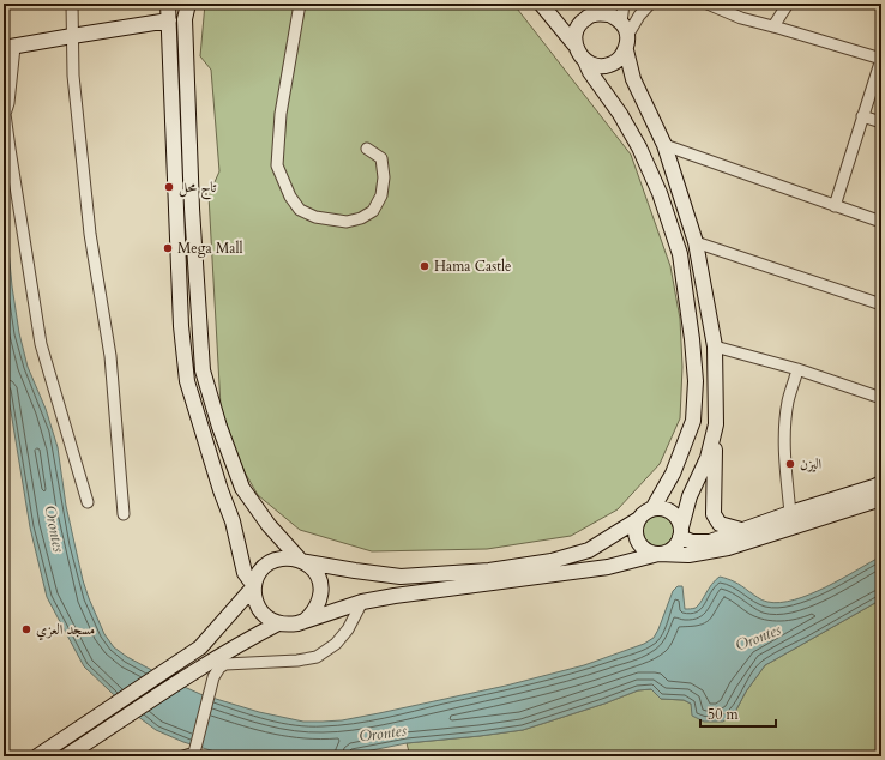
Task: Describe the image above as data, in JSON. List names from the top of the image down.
{
  "water": ["Orontes"],
  "places": [
    "تاج محل",
    "Mega Mall",
    "Hama Castle",
    "اليزن",
    "مسجد العزي"
  ],
  "scale_bar": "50 m"
}
